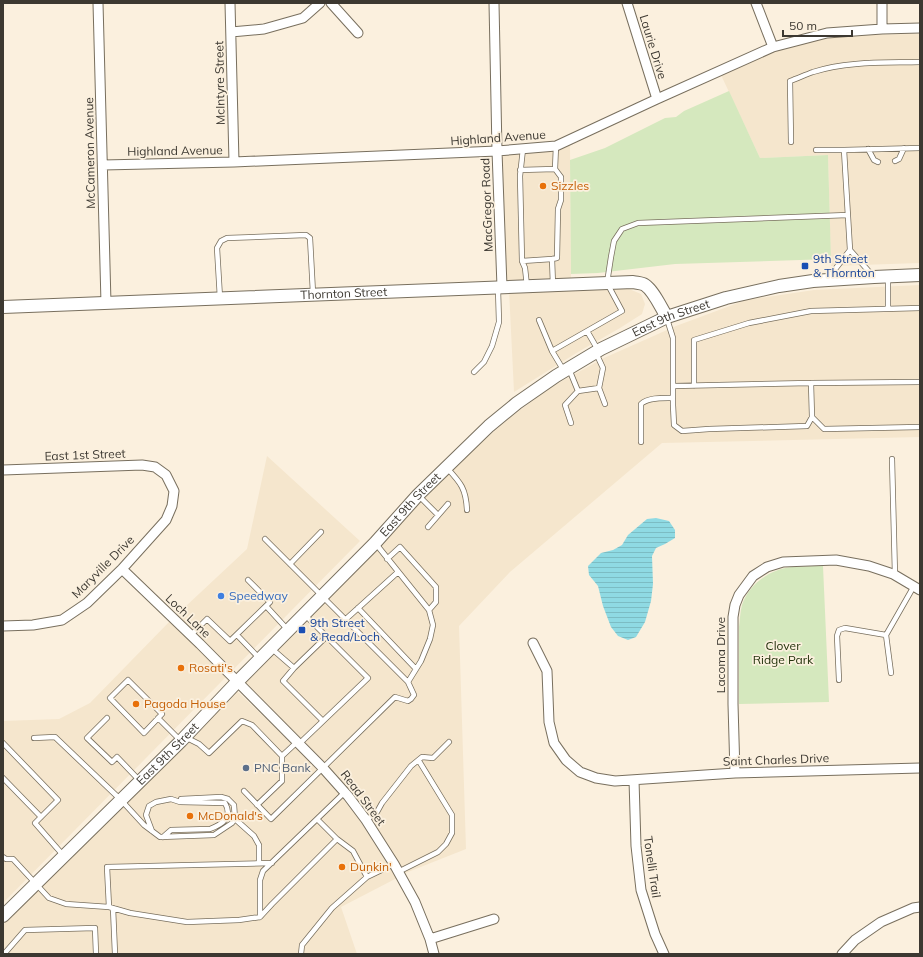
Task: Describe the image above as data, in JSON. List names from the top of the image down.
{
  "streets": {
    "main road": ["Thornton Street", "East 9th Street"],
    "street": [
      "Laurie Drive",
      "McIntyre Street",
      "Highland Avenue",
      "McCameron Avenue",
      "MacGregor Road",
      "East 1st Street",
      "Maryville Drive",
      "Loch Lane",
      "Lacoma Drive",
      "Saint Charles Drive",
      "Read Street",
      "Tonelli Trail"
    ]
  },
  "crossings": [
    ["Laurie Drive", "Highland Avenue"],
    ["McIntyre Street", "Highland Avenue"],
    ["Highland Avenue", "McCameron Avenue"],
    ["Highland Avenue", "MacGregor Road"],
    ["McCameron Avenue", "Thornton Street"],
    ["MacGregor Road", "Thornton Street"],
    ["Thornton Street", "East 9th Street"],
    ["East 9th Street", "Loch Lane"],
    ["East 9th Street", "Read Street"],
    ["East 1st Street", "Maryville Drive"],
    ["Maryville Drive", "Loch Lane"],
    ["Loch Lane", "Read Street"],
    ["Lacoma Drive", "Saint Charles Drive"],
    ["Saint Charles Drive", "Tonelli Trail"]
  ],
  "parks": ["Clover Ridge Park"],
  "places": {
    "other": [
      "Sizzles",
      "Speedway",
      "Rosati's",
      "Pagoda House",
      "PNC Bank",
      "McDonald's",
      "Dunkin'"
    ],
    "transit": ["9th Street & Thornton", "9th Street & Read/Loch"]
  },
  "scale_bar": "50 m"
}
